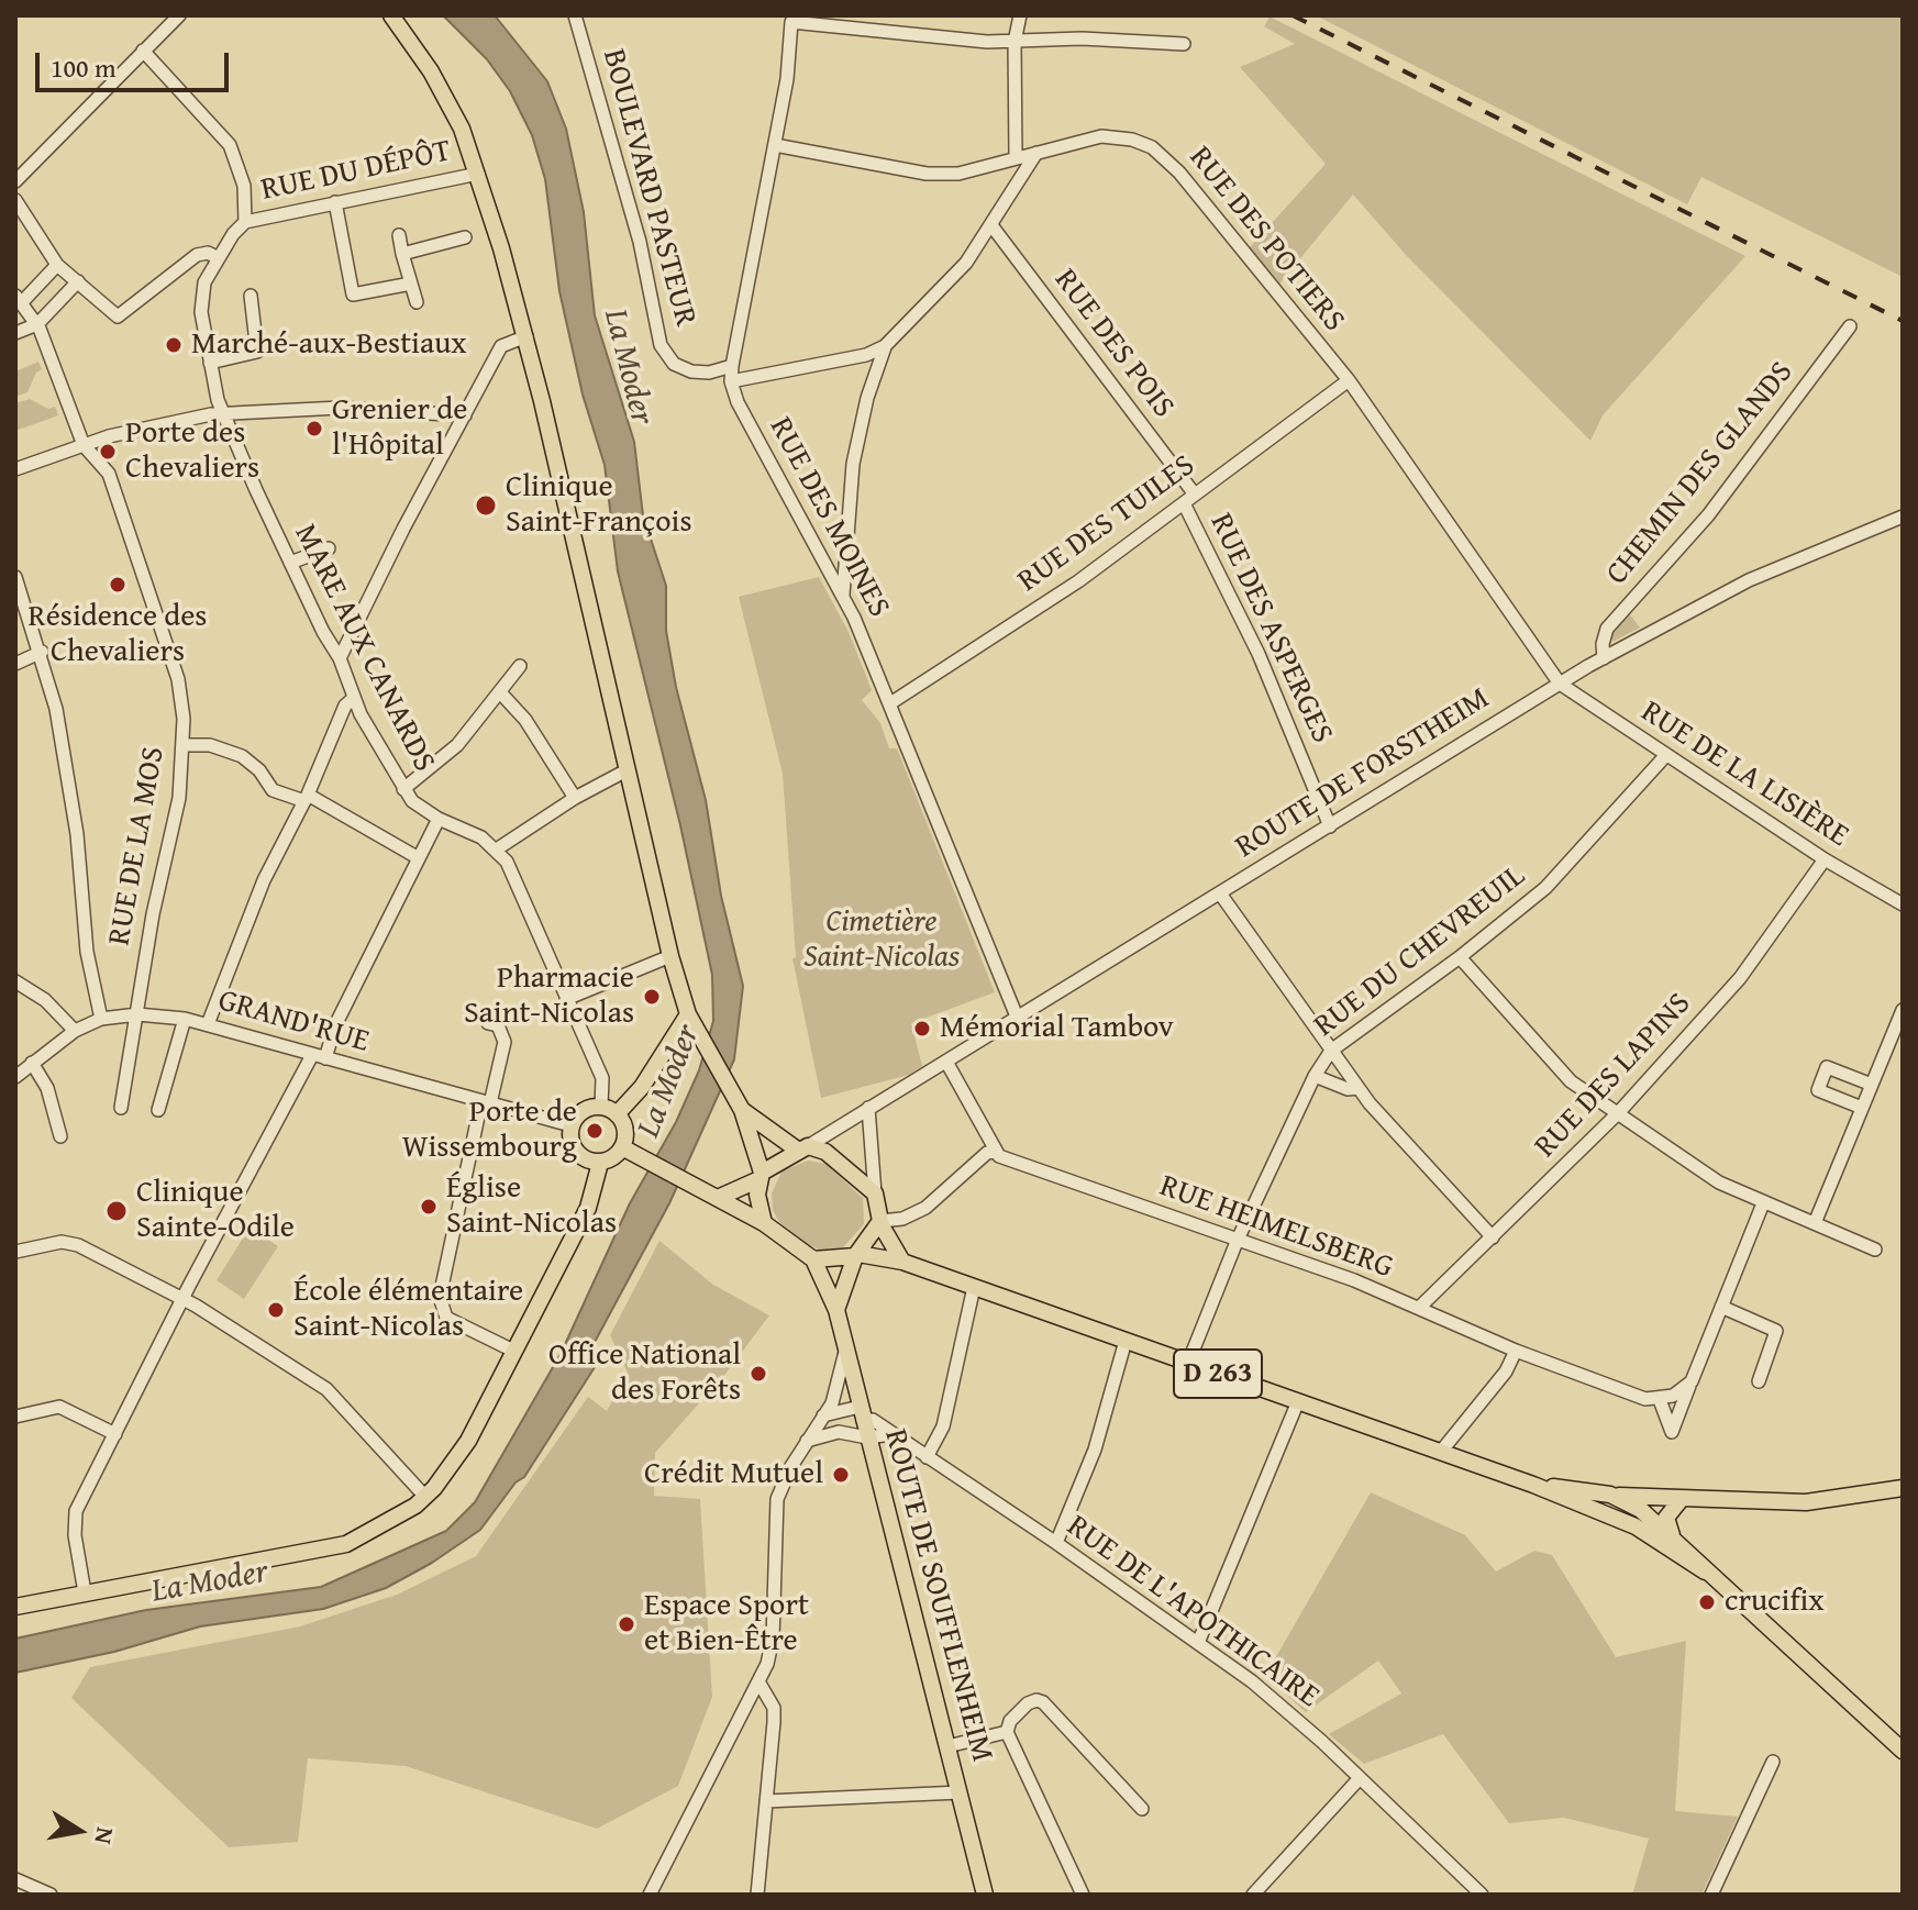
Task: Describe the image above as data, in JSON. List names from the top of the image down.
{
  "streets": {
    "main road": ["D 263", "ROUTE DE SOUFFLENHEIM"],
    "street": [
      "RUE DU DÉPÔT",
      "BOULEVARD PASTEUR",
      "RUE DES POTIERS",
      "RUE DES POIS",
      "CHEMIN DES GLANDS",
      "RUE DES MOINES",
      "RUE DES TUILES",
      "RUE DES ASPERGES",
      "MARE AUX CANARDS",
      "ROUTE DE FORSTHEIM",
      "RUE DE LA LISIÈRE",
      "RUE DE LA MOS",
      "RUE DU CHEVREUIL",
      "GRAND'RUE",
      "RUE DES LAPINS",
      "RUE HEIMELSBERG",
      "RUE DE L'APOTHICAIRE"
    ]
  },
  "crossings": [
    ["RUE DU DÉPÔT", "MARE AUX CANARDS"],
    ["BOULEVARD PASTEUR", "RUE DES MOINES"],
    ["RUE DES POTIERS", "RUE DES MOINES"],
    ["RUE DES POTIERS", "RUE DES TUILES"],
    ["RUE DES POTIERS", "ROUTE DE FORSTHEIM"],
    ["RUE DES POTIERS", "RUE DE LA LISIÈRE"],
    ["RUE DES POIS", "RUE DES TUILES"],
    ["RUE DES POIS", "RUE DES ASPERGES"],
    ["CHEMIN DES GLANDS", "ROUTE DE FORSTHEIM"],
    ["RUE DES MOINES", "RUE DES TUILES"],
    ["RUE DES MOINES", "ROUTE DE FORSTHEIM"],
    ["RUE DES TUILES", "RUE DES ASPERGES"],
    ["RUE DES ASPERGES", "ROUTE DE FORSTHEIM"],
    ["ROUTE DE FORSTHEIM", "RUE DE LA LISIÈRE"],
    ["ROUTE DE FORSTHEIM", "D 263"],
    ["ROUTE DE FORSTHEIM", "ROUTE DE SOUFFLENHEIM"],
    ["RUE DE LA LISIÈRE", "RUE DU CHEVREUIL"],
    ["RUE DE LA LISIÈRE", "RUE DES LAPINS"],
    ["RUE DE LA MOS", "GRAND'RUE"],
    ["RUE DU CHEVREUIL", "RUE HEIMELSBERG"],
    ["RUE DU CHEVREUIL", "D 263"],
    ["RUE DES LAPINS", "RUE HEIMELSBERG"],
    ["D 263", "ROUTE DE SOUFFLENHEIM"],
    ["ROUTE DE SOUFFLENHEIM", "RUE DE L'APOTHICAIRE"]
  ],
  "water": ["La Moder"],
  "parks": ["Cimetière Saint-Nicolas"],
  "places": [
    "Marché-aux-Bestiaux",
    "Grenier de l'Hôpital",
    "Porte des Chevaliers",
    "Clinique Saint-François",
    "Résidence des Chevaliers",
    "Pharmacie Saint-Nicolas",
    "Mémorial Tambov",
    "Porte de Wissembourg",
    "Église Saint-Nicolas",
    "Clinique Sainte-Odile",
    "École élémentaire Saint-Nicolas",
    "Office National des Forêts",
    "Crédit Mutuel",
    "crucifix",
    "Espace Sport et Bien-Être"
  ],
  "scale_bar": "100 m",
  "north": "right"
}
